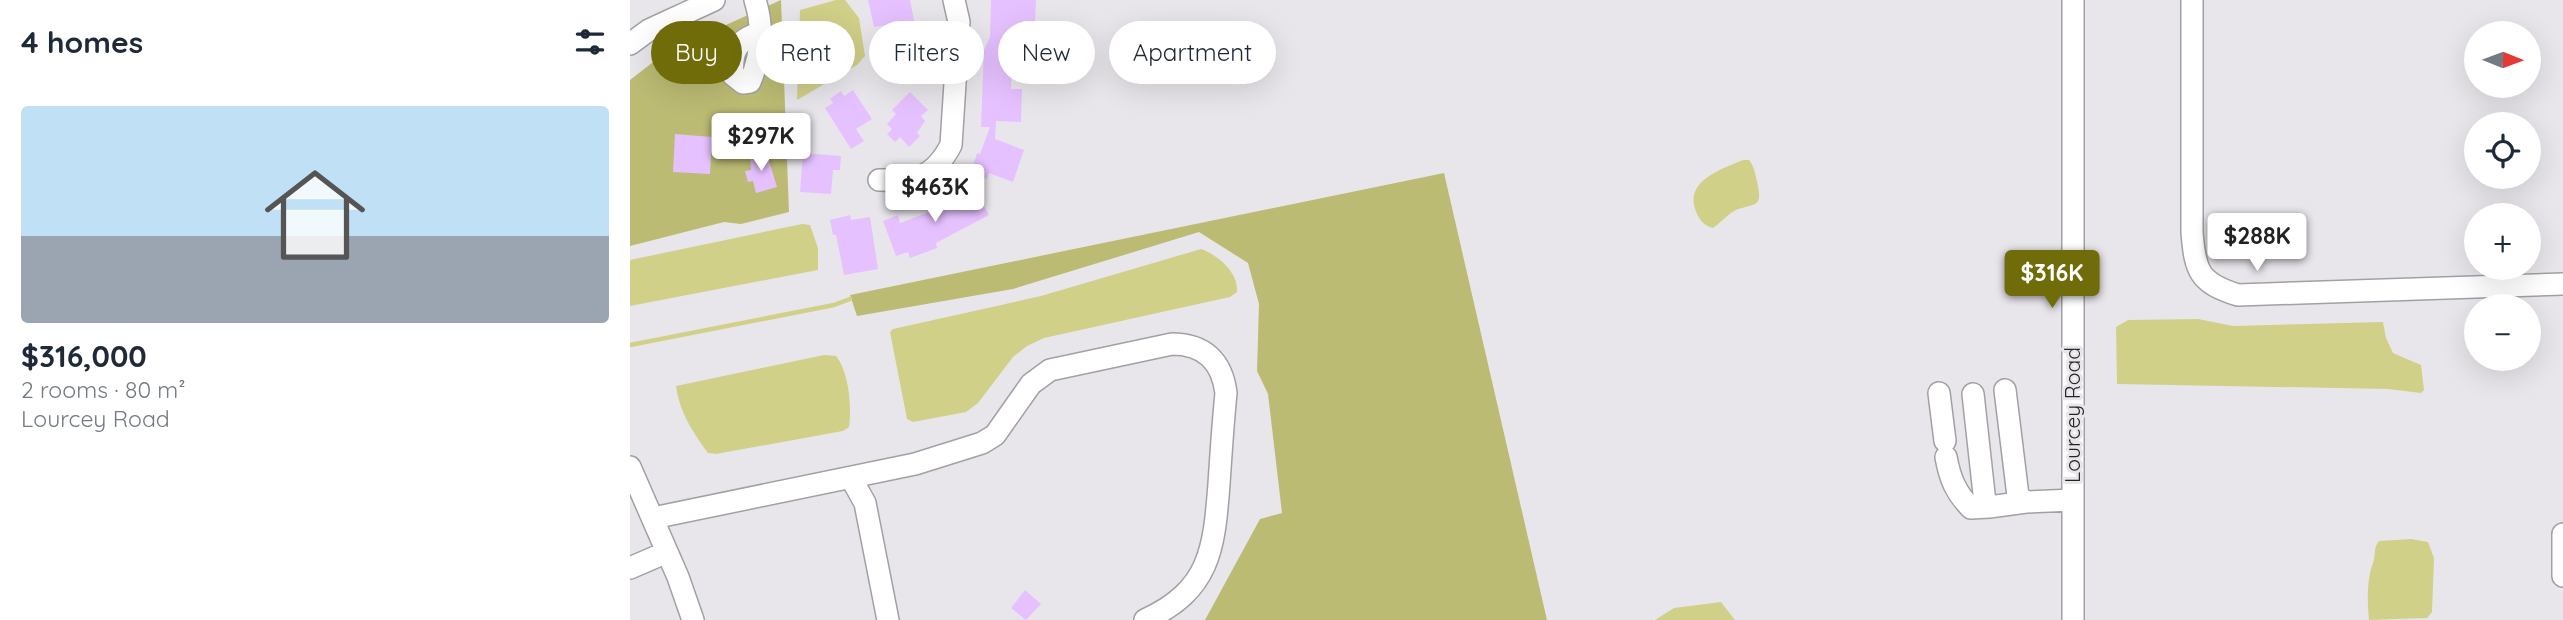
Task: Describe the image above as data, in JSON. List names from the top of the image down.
{
  "streets": {
    "street": ["Lourcey Road"]
  },
  "north": "right",
  "page": {
    "heading": "4 homes",
    "map_buttons": ["+", "−"],
    "chip": [
      "Buy",
      "Rent",
      "Filters",
      "New",
      "Apartment"
    ],
    "list": [
      {
        "name": "$316,000",
        "note": "2 rooms · 80 m² · Lourcey Road"
      }
    ],
    "price": [
      "$297K",
      "$463K",
      "$288K",
      "$316K"
    ]
  }
}
